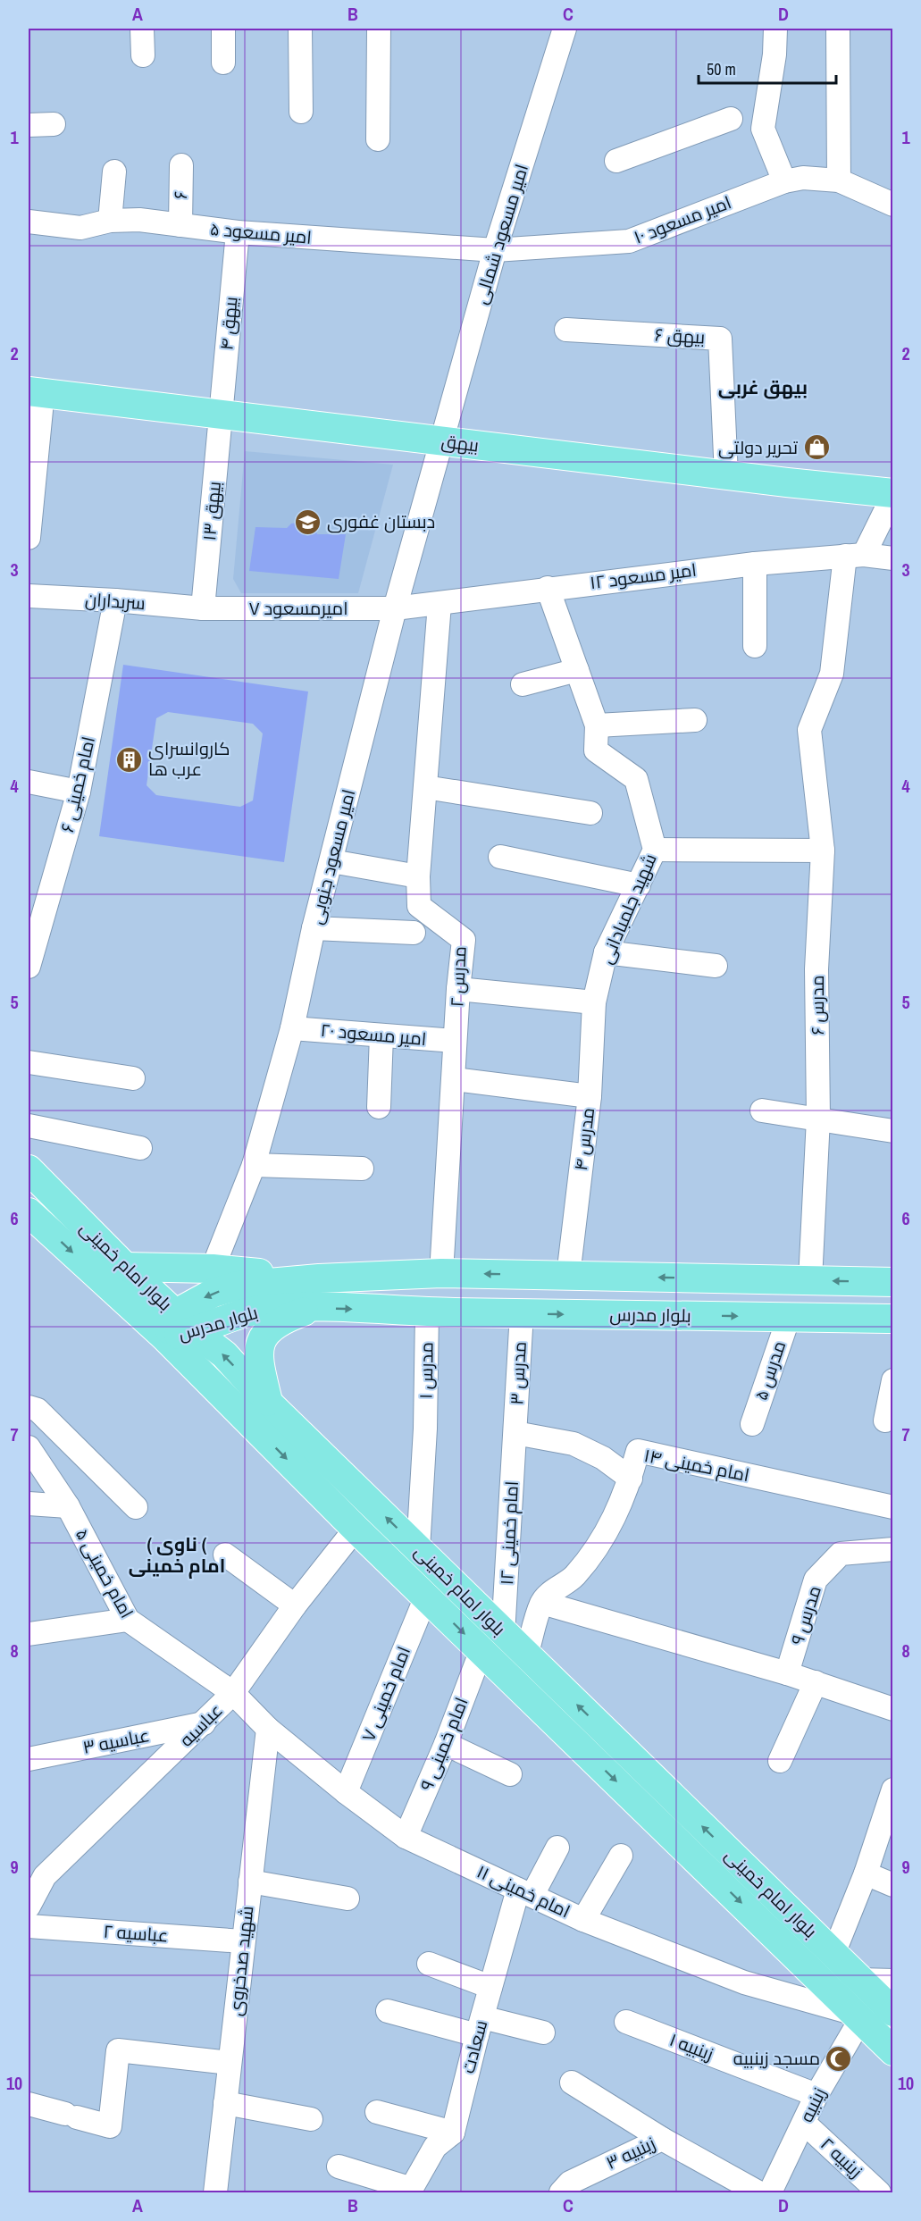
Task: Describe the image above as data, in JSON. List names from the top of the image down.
{
  "streets": {
    "main road": ["بیهق", "بلوار امام خمینی", "بلوار مدرس"],
    "street": [
      "۶",
      "امیر مسعود ۱۰",
      "امیر مسعود ۵",
      "امیر مسعود شمالی",
      "بیهق ۴",
      "بیهق ۶",
      "بیهق ۱۳",
      "امیر مسعود ۱۲",
      "سربداران",
      "امیرمسعود ۷",
      "امام خمینی ۶",
      "امیر مسعود جنوبی",
      "شهید جلمبادانی",
      "مدرس ۲",
      "مدرس ۶",
      "امیر مسعود ۲۰",
      "مدرس ۴",
      "مدرس ۱",
      "مدرس ۵",
      "مدرس ۳",
      "امام خمینی ۱۴",
      "امام خمینی ۱۲",
      "امام خمینی ۵",
      "مدرس ۹",
      "امام خمینی ۷",
      "عباسیه",
      "عباسیه ۳",
      "امام خمینی ۹",
      "امام خمینی ۱۱",
      "عباسیه ۲",
      "شهید صدخروی",
      "سعادت",
      "زینبیه ۱",
      "زینبیه",
      "زینبیه ۳",
      "زینبیه ۲"
    ]
  },
  "crossings": [
    ["۶", "امیر مسعود ۵"],
    ["امیر مسعود ۱۰", "امیر مسعود ۵"],
    ["امیر مسعود ۱۰", "امیر مسعود شمالی"],
    ["امیر مسعود ۵", "امیر مسعود شمالی"],
    ["امیر مسعود ۵", "بیهق ۴"],
    ["امیر مسعود شمالی", "بیهق"],
    ["امیر مسعود شمالی", "امیر مسعود جنوبی"],
    ["بیهق ۴", "بیهق"],
    ["بیهق ۴", "بیهق ۱۳"],
    ["بیهق ۶", "بیهق"],
    ["بیهق", "بیهق ۱۳"],
    ["بیهق", "امیر مسعود جنوبی"],
    ["بیهق ۱۳", "سربداران"],
    ["بیهق ۱۳", "امیرمسعود ۷"],
    ["امیر مسعود ۱۲", "امیرمسعود ۷"],
    ["امیر مسعود ۱۲", "امیر مسعود جنوبی"],
    ["امیر مسعود ۱۲", "شهید جلمبادانی"],
    ["امیر مسعود ۱۲", "مدرس ۲"],
    ["امیر مسعود ۱۲", "مدرس ۶"],
    ["سربداران", "امیرمسعود ۷"],
    ["سربداران", "امام خمینی ۶"],
    ["امیرمسعود ۷", "امیر مسعود جنوبی"],
    ["امیر مسعود جنوبی", "امیر مسعود ۲۰"],
    ["شهید جلمبادانی", "مدرس ۴"],
    ["مدرس ۲", "امیر مسعود ۲۰"],
    ["مدرس ۲", "بلوار مدرس"],
    ["مدرس ۶", "بلوار مدرس"],
    ["مدرس ۴", "بلوار مدرس"],
    ["بلوار امام خمینی", "بلوار مدرس"],
    ["بلوار امام خمینی", "مدرس ۱"],
    ["بلوار امام خمینی", "امام خمینی ۱۴"],
    ["بلوار امام خمینی", "امام خمینی ۱۲"],
    ["بلوار امام خمینی", "امام خمینی ۷"],
    ["بلوار امام خمینی", "عباسیه"],
    ["بلوار امام خمینی", "امام خمینی ۹"],
    ["بلوار امام خمینی", "امام خمینی ۱۱"],
    ["بلوار امام خمینی", "زینبیه"],
    ["بلوار مدرس", "مدرس ۱"],
    ["بلوار مدرس", "مدرس ۵"],
    ["بلوار مدرس", "مدرس ۳"],
    ["مدرس ۳", "امام خمینی ۱۲"],
    ["امام خمینی ۱۲", "امام خمینی ۹"],
    ["امام خمینی ۵", "عباسیه"],
    ["امام خمینی ۵", "امام خمینی ۱۱"],
    ["امام خمینی ۷", "امام خمینی ۱۱"],
    ["عباسیه", "عباسیه ۳"],
    ["عباسیه", "امام خمینی ۱۱"],
    ["امام خمینی ۹", "امام خمینی ۱۱"],
    ["امام خمینی ۱۱", "شهید صدخروی"],
    ["امام خمینی ۱۱", "سعادت"],
    ["امام خمینی ۱۱", "زینبیه"],
    ["عباسیه ۲", "شهید صدخروی"],
    ["زینبیه ۱", "زینبیه"],
    ["زینبیه", "زینبیه ۲"]
  ],
  "districts": ["بیهق غربی", "( ناوی ( امام خمینی"],
  "places": {
    "shop": ["تحریر دولتی"],
    "school or university": ["دبستان غفوری"],
    "building": ["کاروانسرای عرب ها"],
    "mosque": ["مسجد زینبیه"]
  },
  "scale_bar": "50 m",
  "grid": {
    "columns": [
      "A",
      "B",
      "C",
      "D"
    ],
    "rows": [
      "1",
      "2",
      "3",
      "4",
      "5",
      "6",
      "7",
      "8",
      "9",
      "10"
    ]
  }
}
